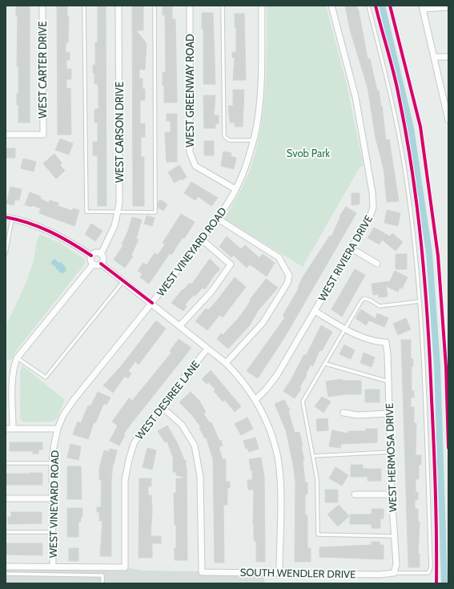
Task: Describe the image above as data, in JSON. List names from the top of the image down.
{
  "streets": {
    "street": [
      "WEST CARTER DRIVE",
      "WEST GREENWAY ROAD",
      "WEST CARSON DRIVE",
      "WEST VINEYARD ROAD",
      "WEST RIVIERA DRIVE",
      "WEST DESIREE LANE",
      "WEST HERMOSA DRIVE",
      "SOUTH WENDLER DRIVE"
    ]
  },
  "crossings": [
    ["WEST GREENWAY ROAD", "WEST VINEYARD ROAD"],
    ["WEST VINEYARD ROAD", "WEST DESIREE LANE"],
    ["WEST DESIREE LANE", "SOUTH WENDLER DRIVE"],
    ["WEST HERMOSA DRIVE", "SOUTH WENDLER DRIVE"]
  ],
  "parks": ["Svob Park"]
}
